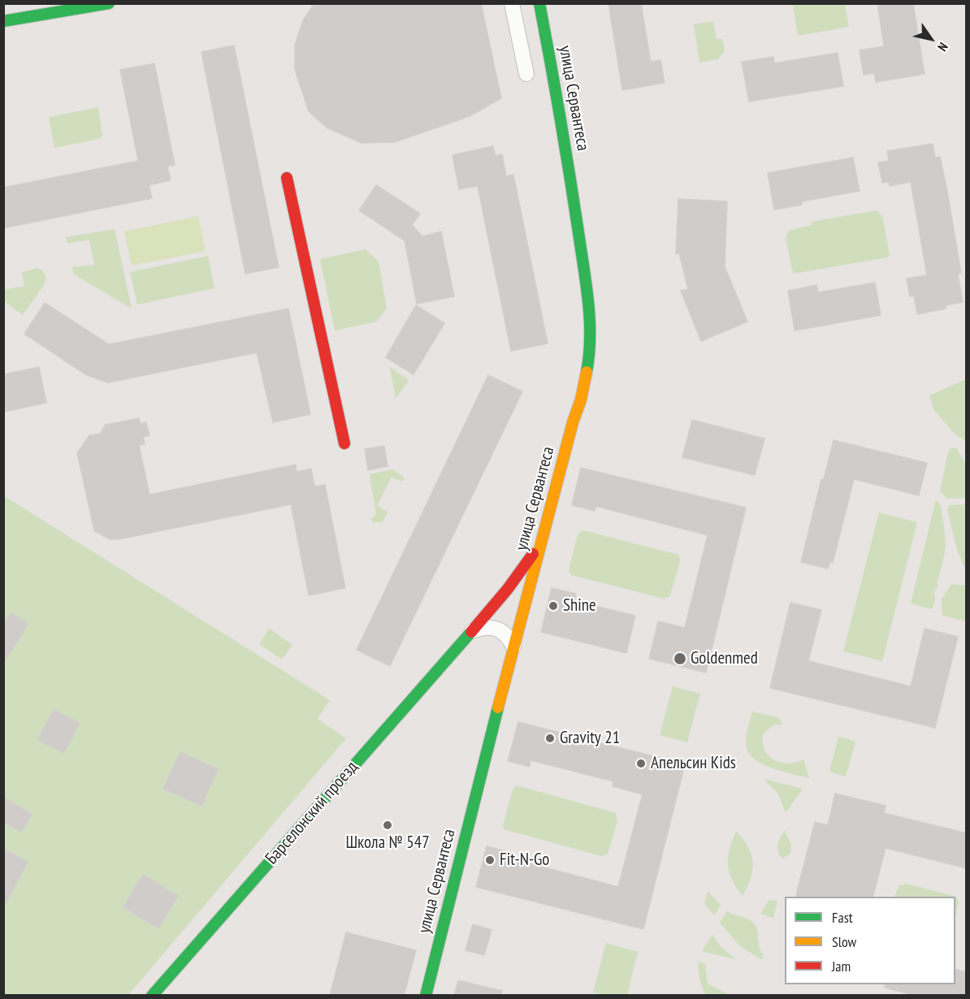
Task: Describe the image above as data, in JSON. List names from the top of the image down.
{
  "streets": {
    "street": ["улица Сервантеса", "Барселонский проезд"]
  },
  "crossings": [
    ["улица Сервантеса", "Барселонский проезд"]
  ],
  "places": [
    "Shine",
    "Goldenmed",
    "Gravity 21",
    "Апельсин Kids",
    "Школа № 547",
    "Fit-N-Go"
  ],
  "legend": ["Fast", "Slow", "Jam"],
  "north": "bottom right"
}
